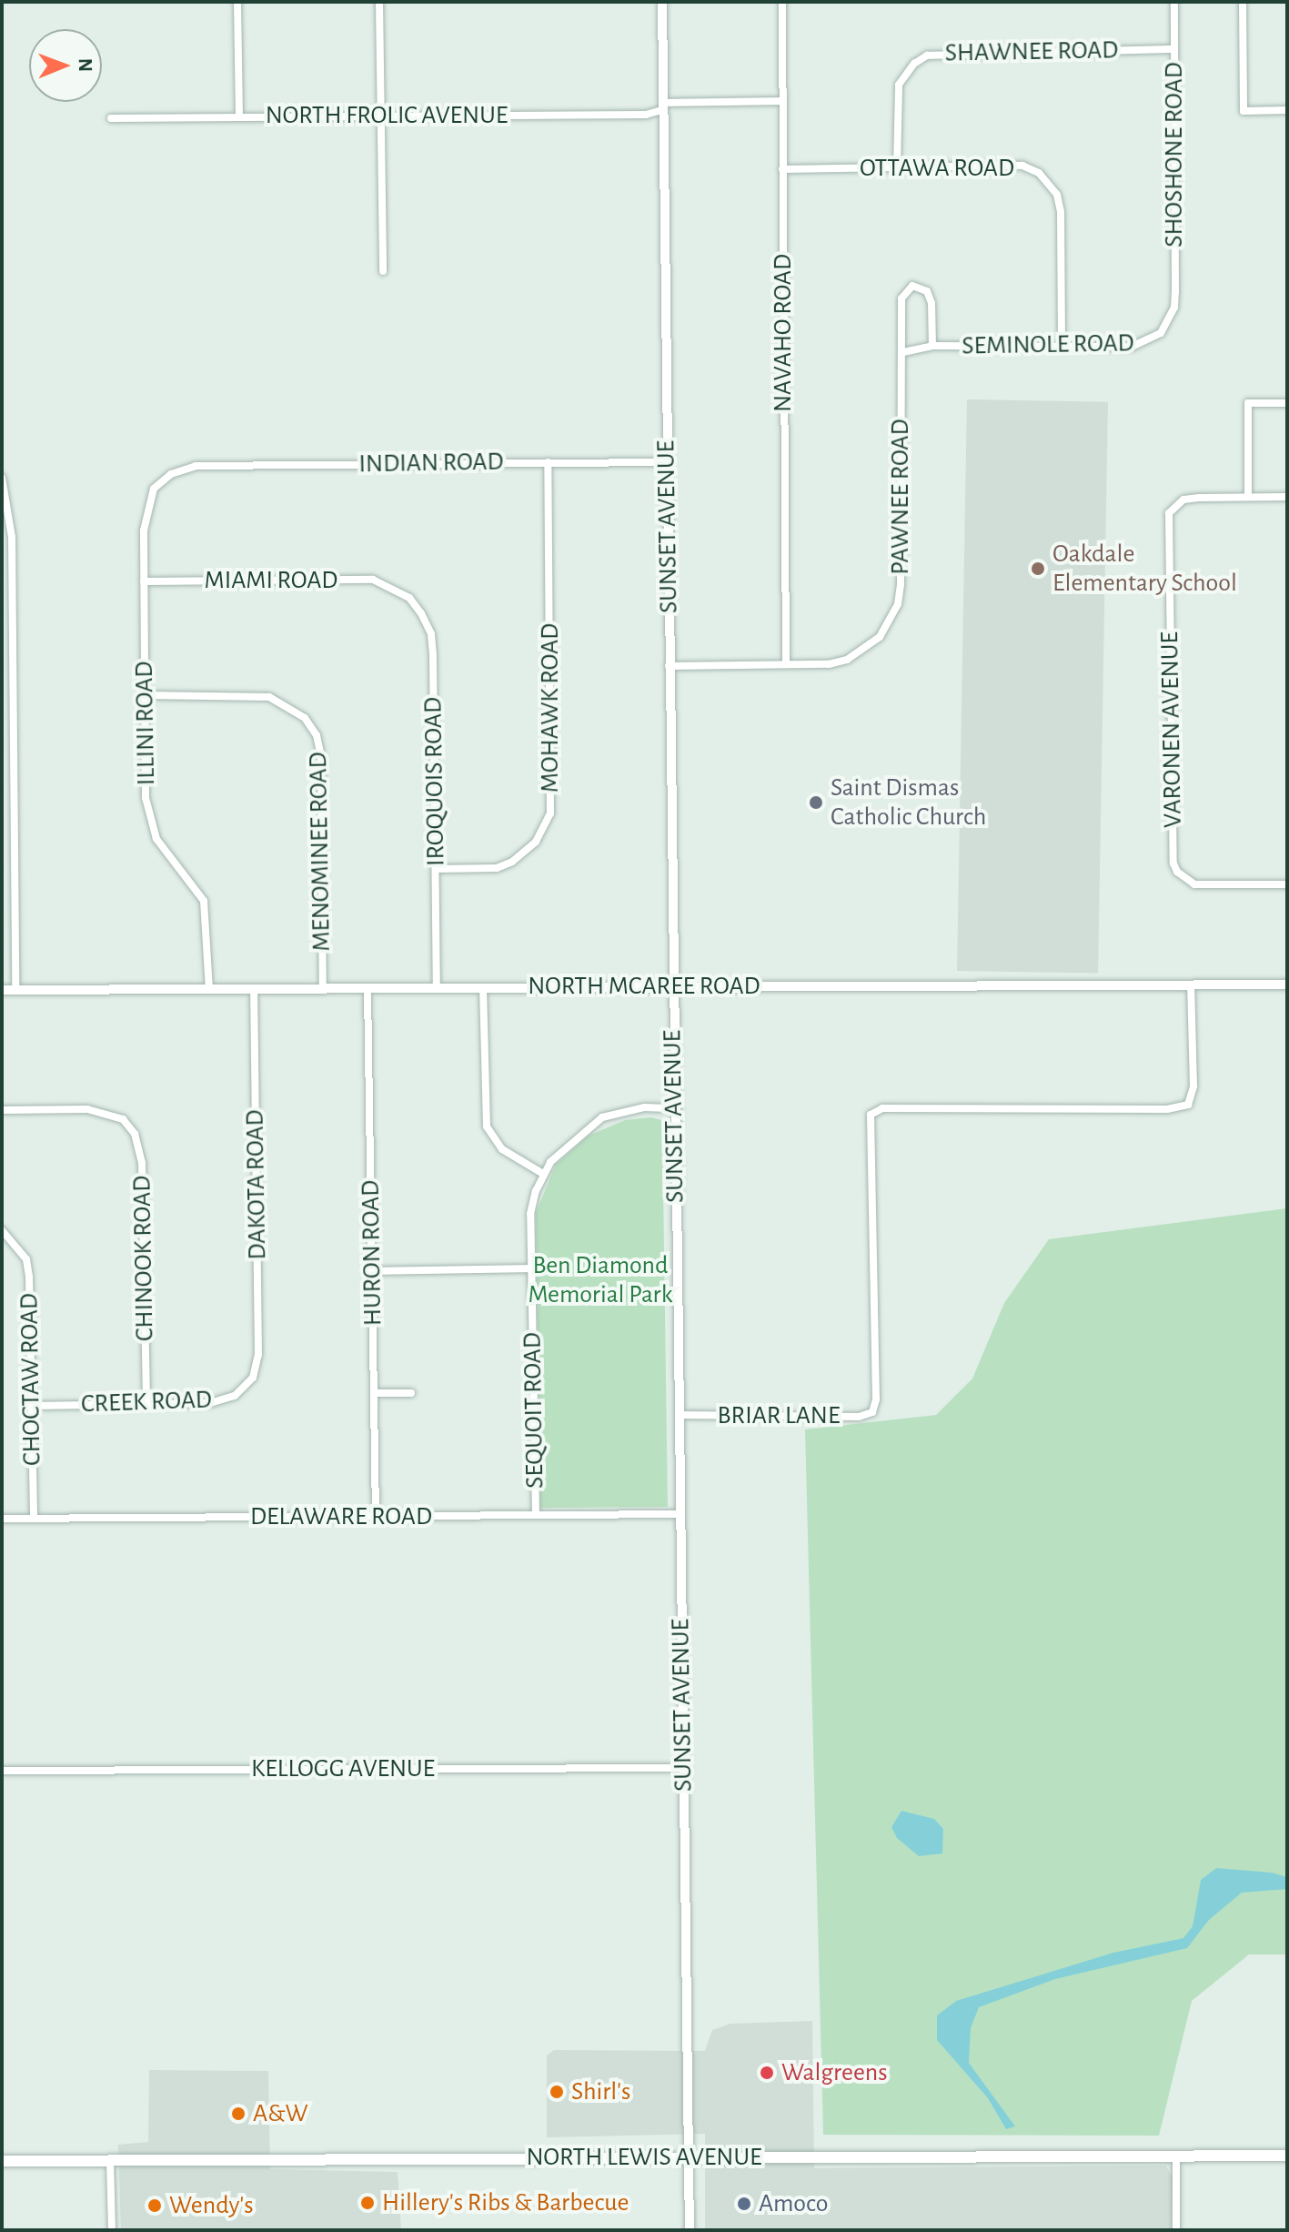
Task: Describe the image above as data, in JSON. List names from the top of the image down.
{
  "streets": {
    "main road": ["NORTH LEWIS AVENUE"],
    "street": [
      "SHAWNEE ROAD",
      "NORTH FROLIC AVENUE",
      "SHOSHONE ROAD",
      "OTTAWA ROAD",
      "NAVAHO ROAD",
      "SEMINOLE ROAD",
      "INDIAN ROAD",
      "PAWNEE ROAD",
      "SUNSET AVENUE",
      "MIAMI ROAD",
      "MOHAWK ROAD",
      "ILLINI ROAD",
      "VARONEN AVENUE",
      "IROQUOIS ROAD",
      "MENOMINEE ROAD",
      "NORTH MCAREE ROAD",
      "DAKOTA ROAD",
      "HURON ROAD",
      "CHINOOK ROAD",
      "CHOCTAW ROAD",
      "CREEK ROAD",
      "SEQUOIT ROAD",
      "BRIAR LANE",
      "DELAWARE ROAD",
      "KELLOGG AVENUE"
    ]
  },
  "crossings": [
    ["SHAWNEE ROAD", "SHOSHONE ROAD"],
    ["SHAWNEE ROAD", "OTTAWA ROAD"],
    ["NORTH FROLIC AVENUE", "NAVAHO ROAD"],
    ["NORTH FROLIC AVENUE", "SUNSET AVENUE"],
    ["SHOSHONE ROAD", "SEMINOLE ROAD"],
    ["OTTAWA ROAD", "NAVAHO ROAD"],
    ["OTTAWA ROAD", "SEMINOLE ROAD"],
    ["NAVAHO ROAD", "PAWNEE ROAD"],
    ["SEMINOLE ROAD", "PAWNEE ROAD"],
    ["INDIAN ROAD", "SUNSET AVENUE"],
    ["INDIAN ROAD", "MOHAWK ROAD"],
    ["INDIAN ROAD", "ILLINI ROAD"],
    ["SUNSET AVENUE", "NORTH MCAREE ROAD"],
    ["SUNSET AVENUE", "BRIAR LANE"],
    ["SUNSET AVENUE", "DELAWARE ROAD"],
    ["SUNSET AVENUE", "KELLOGG AVENUE"],
    ["SUNSET AVENUE", "NORTH LEWIS AVENUE"],
    ["MIAMI ROAD", "ILLINI ROAD"],
    ["MIAMI ROAD", "IROQUOIS ROAD"],
    ["MOHAWK ROAD", "IROQUOIS ROAD"],
    ["ILLINI ROAD", "MENOMINEE ROAD"],
    ["ILLINI ROAD", "NORTH MCAREE ROAD"],
    ["IROQUOIS ROAD", "NORTH MCAREE ROAD"],
    ["MENOMINEE ROAD", "NORTH MCAREE ROAD"],
    ["NORTH MCAREE ROAD", "DAKOTA ROAD"],
    ["NORTH MCAREE ROAD", "HURON ROAD"],
    ["NORTH MCAREE ROAD", "BRIAR LANE"],
    ["DAKOTA ROAD", "CREEK ROAD"],
    ["HURON ROAD", "DELAWARE ROAD"],
    ["CHINOOK ROAD", "CREEK ROAD"],
    ["CHOCTAW ROAD", "CREEK ROAD"],
    ["CHOCTAW ROAD", "DELAWARE ROAD"],
    ["SEQUOIT ROAD", "DELAWARE ROAD"]
  ],
  "parks": ["Ben Diamond Memorial Park"],
  "places": [
    "Oakdale Elementary School",
    "Saint Dismas Catholic Church",
    "Walgreens",
    "Shirl's",
    "A&W",
    "Hillery's Ribs & Barbecue",
    "Amoco",
    "Wendy's"
  ],
  "north": "right"
}
